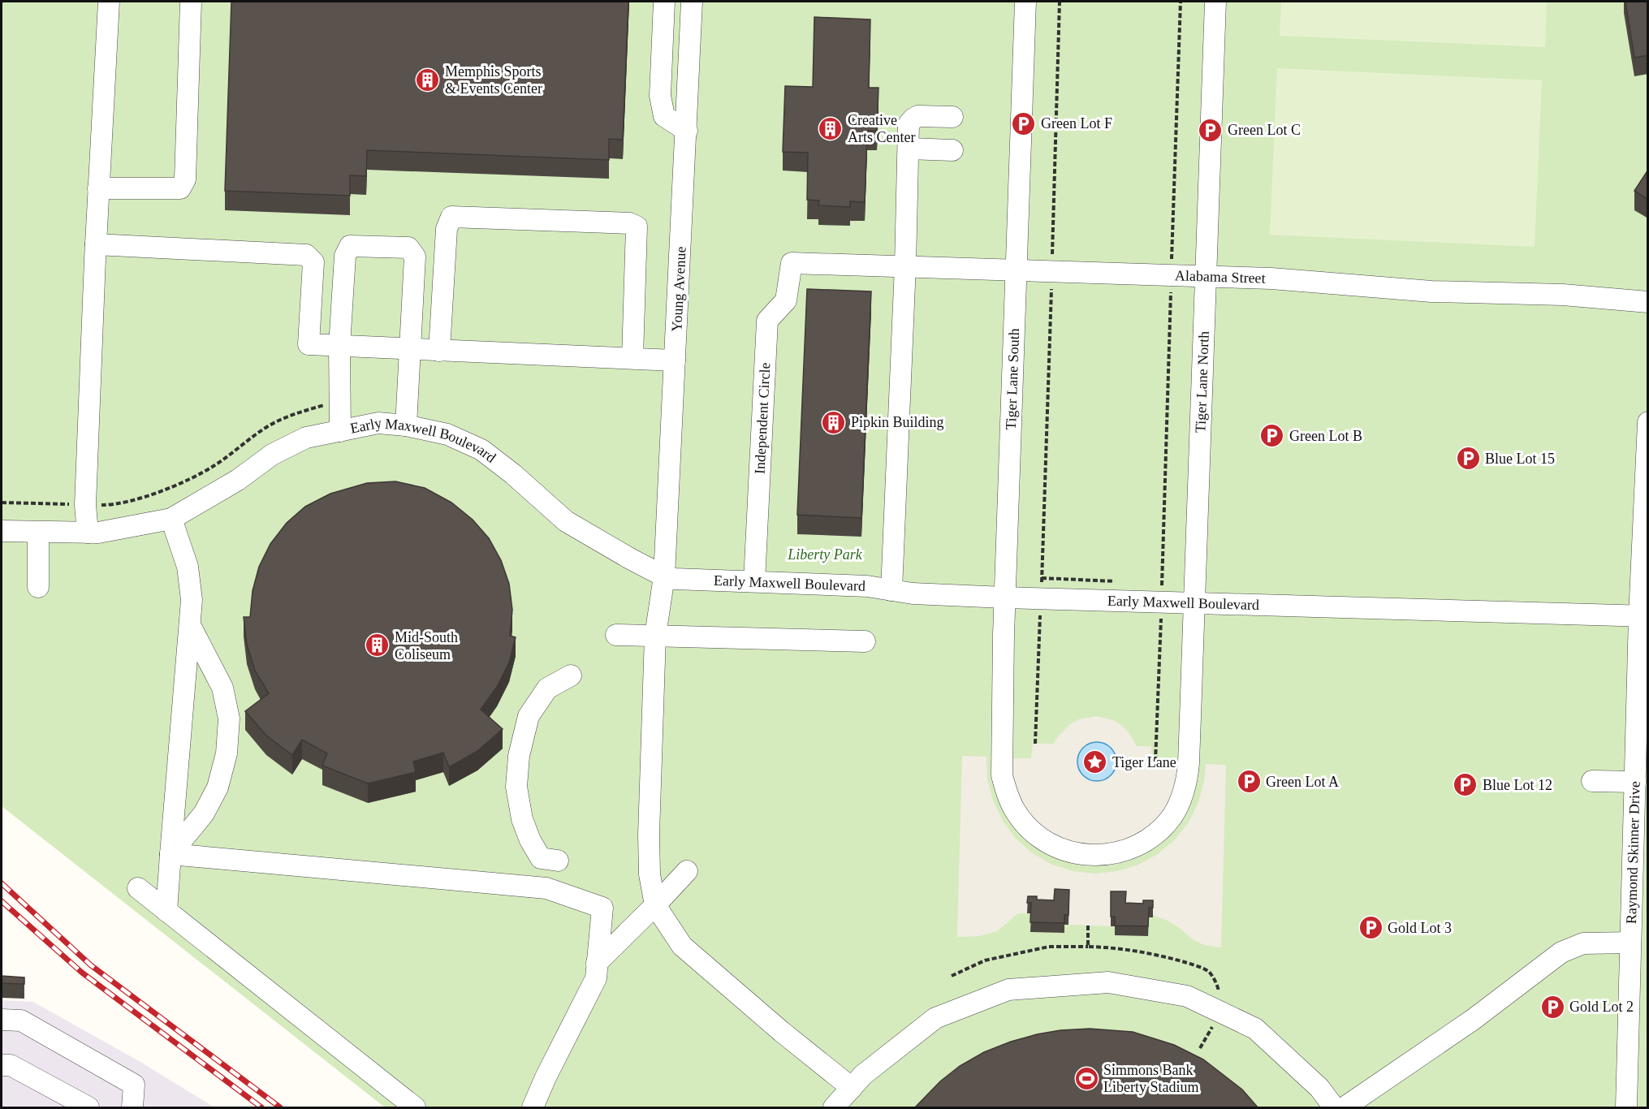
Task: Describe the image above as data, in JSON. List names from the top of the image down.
{
  "streets": {
    "street": [
      "Alabama Street",
      "Young Avenue",
      "Tiger Lane South",
      "Tiger Lane North",
      "Independent Circle",
      "Early Maxwell Boulevard",
      "Raymond Skinner Drive"
    ]
  },
  "crossings": [
    ["Alabama Street", "Tiger Lane South"],
    ["Alabama Street", "Tiger Lane North"],
    ["Alabama Street", "Independent Circle"],
    ["Young Avenue", "Early Maxwell Boulevard"],
    ["Tiger Lane South", "Tiger Lane North"],
    ["Tiger Lane South", "Early Maxwell Boulevard"],
    ["Tiger Lane North", "Early Maxwell Boulevard"],
    ["Independent Circle", "Early Maxwell Boulevard"],
    ["Early Maxwell Boulevard", "Raymond Skinner Drive"]
  ],
  "parks": ["Liberty Park"],
  "places": {
    "building": [
      "Memphis Sports & Events Center",
      "Creative Arts Center",
      "Pipkin Building",
      "Mid-South Coliseum"
    ],
    "parking": [
      "Green Lot F",
      "Green Lot C",
      "Green Lot B",
      "Blue Lot 15",
      "Green Lot A",
      "Blue Lot 12",
      "Gold Lot 3",
      "Gold Lot 2"
    ],
    "place": ["Tiger Lane"],
    "sports": ["Simmons Bank Liberty Stadium"]
  }
}
